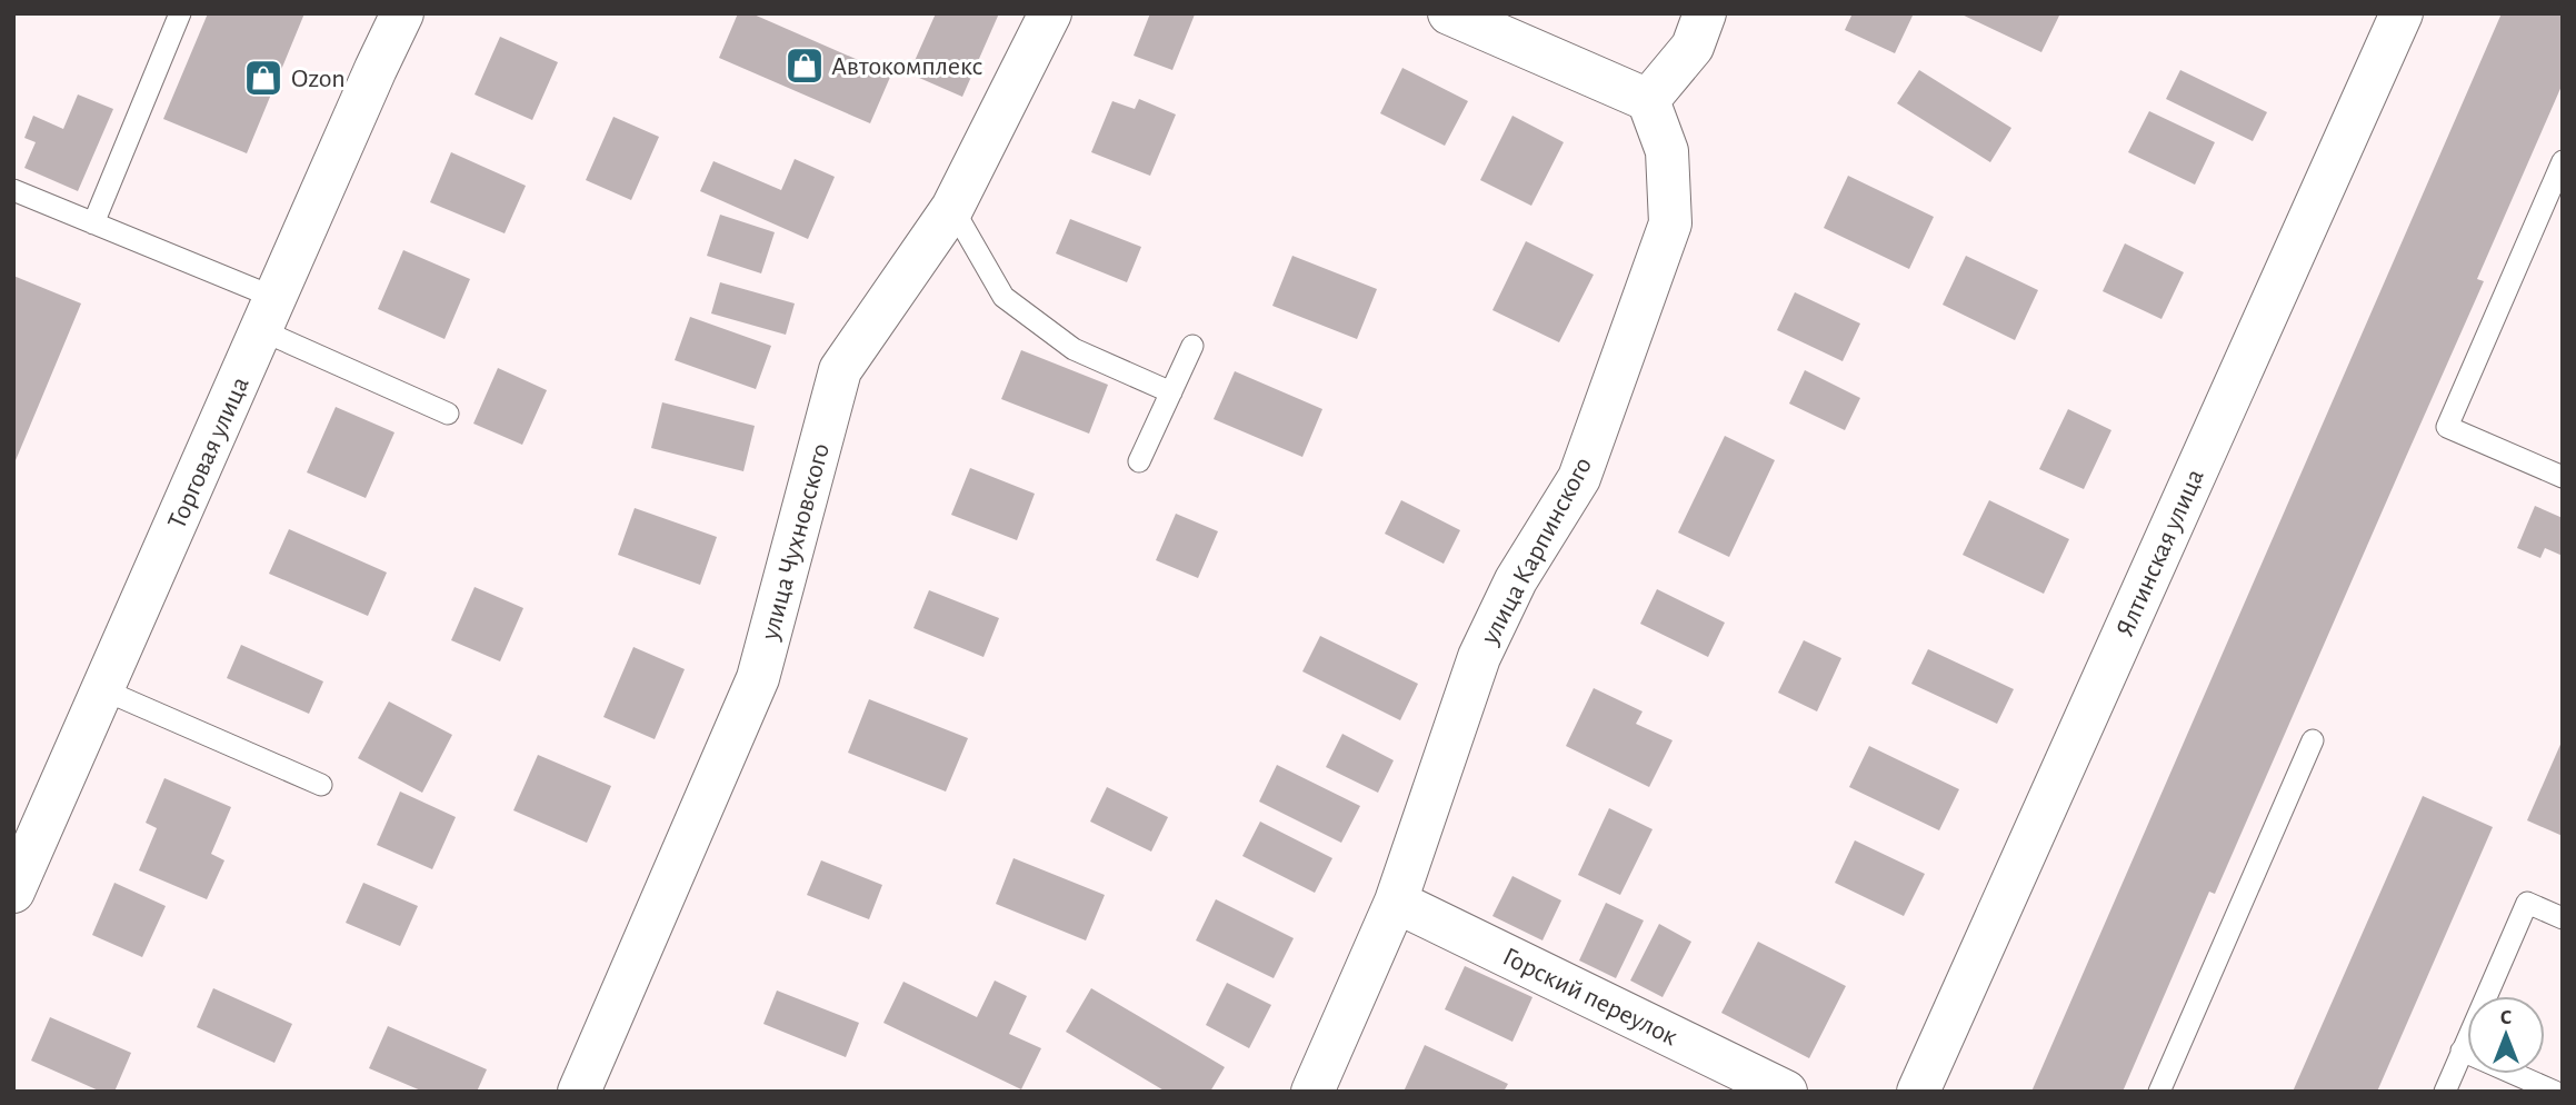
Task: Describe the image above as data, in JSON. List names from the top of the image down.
{
  "streets": {
    "street": [
      "Торговая улица",
      "улица Чухновского",
      "улица Карпинского",
      "Ялтинская улица",
      "Горский переулок"
    ]
  },
  "crossings": [
    ["улица Карпинского", "Горский переулок"]
  ],
  "places": {
    "shop": ["Автокомплекс", "Ozon"]
  },
  "north": "top"
}
